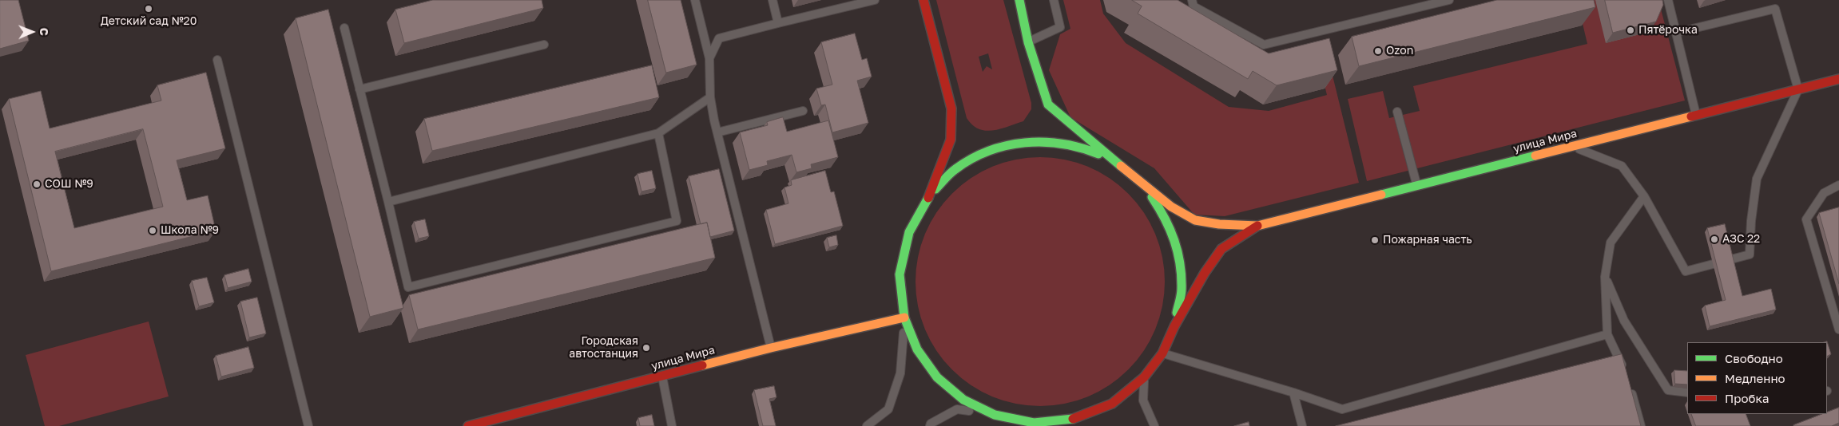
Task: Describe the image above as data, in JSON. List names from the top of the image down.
{
  "streets": {
    "main road": ["улица Мира"]
  },
  "places": [
    "Детский сад №20",
    "Пятёрочка",
    "Ozon",
    "СОШ №9",
    "Школа №9",
    "АЗС 22",
    "Пожарная часть",
    "Городская автостанция"
  ],
  "legend": ["Свободно", "Медленно", "Пробка"],
  "north": "right"
}
